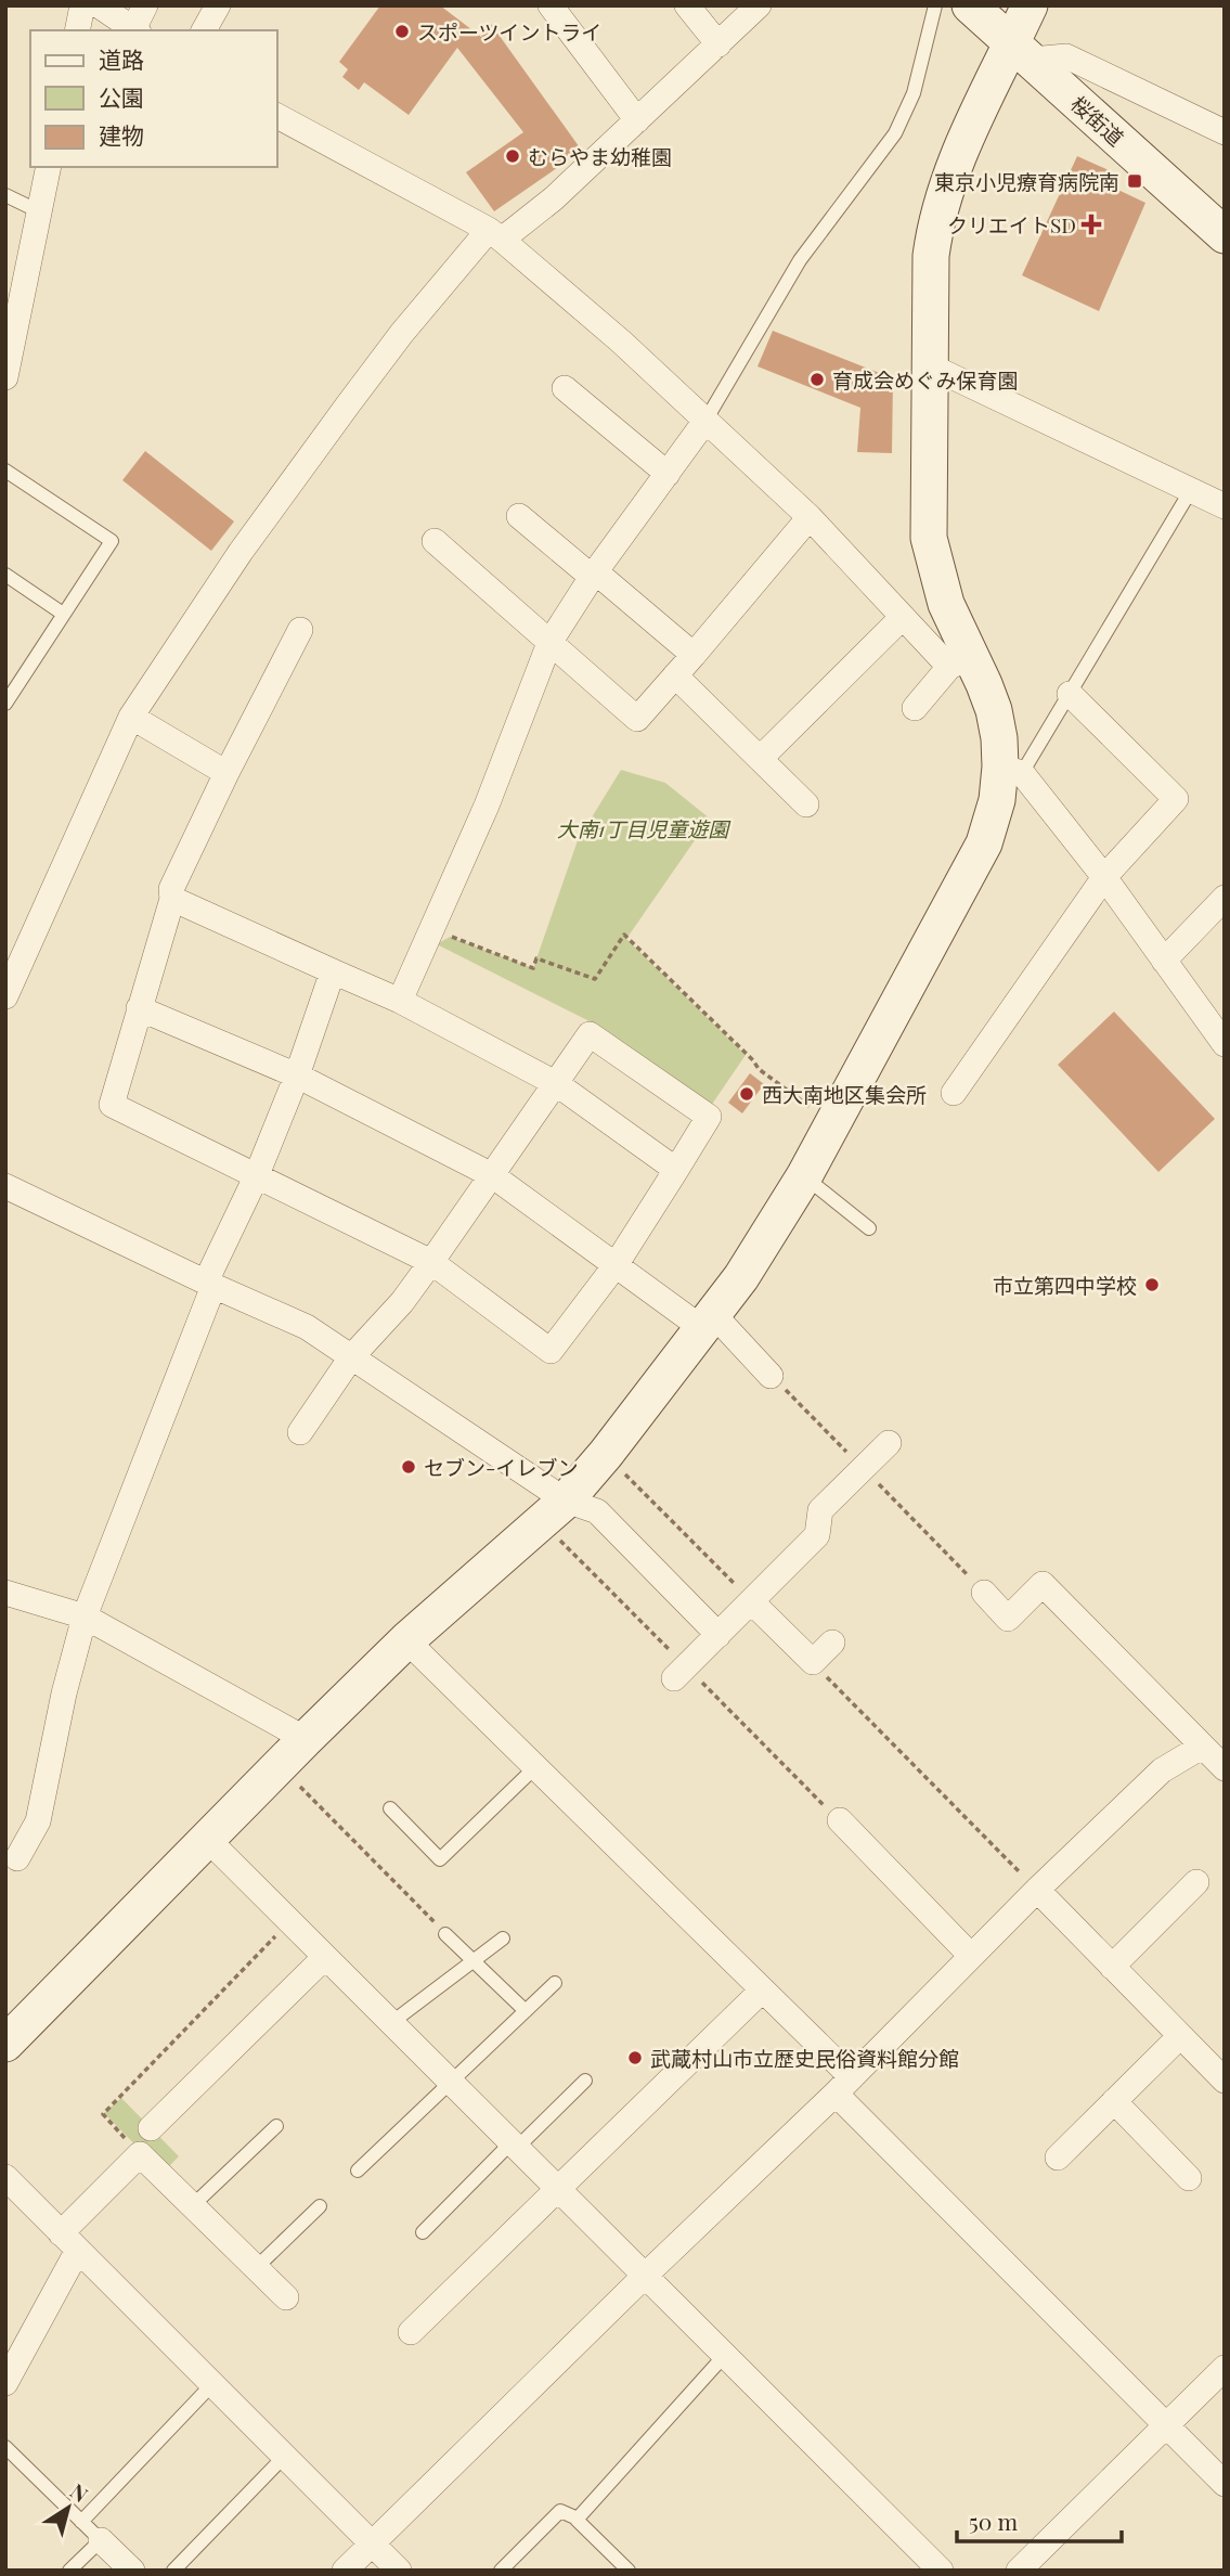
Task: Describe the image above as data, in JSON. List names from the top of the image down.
{
  "streets": {
    "street": ["桜街道"]
  },
  "parks": ["大南1丁目児童遊園"],
  "places": {
    "other": [
      "スポーツイントライ",
      "むらやま幼稚園",
      "育成会めぐみ保育園",
      "西大南地区集会所",
      "市立第四中学校",
      "セブン-イレブン",
      "武蔵村山市立歴史民俗資料館分館"
    ],
    "transit": ["東京小児療育病院南"],
    "health": ["クリエイトSD"]
  },
  "legend": ["道路", "公園", "建物"],
  "scale_bar": "50 m",
  "north": "top right"
}
